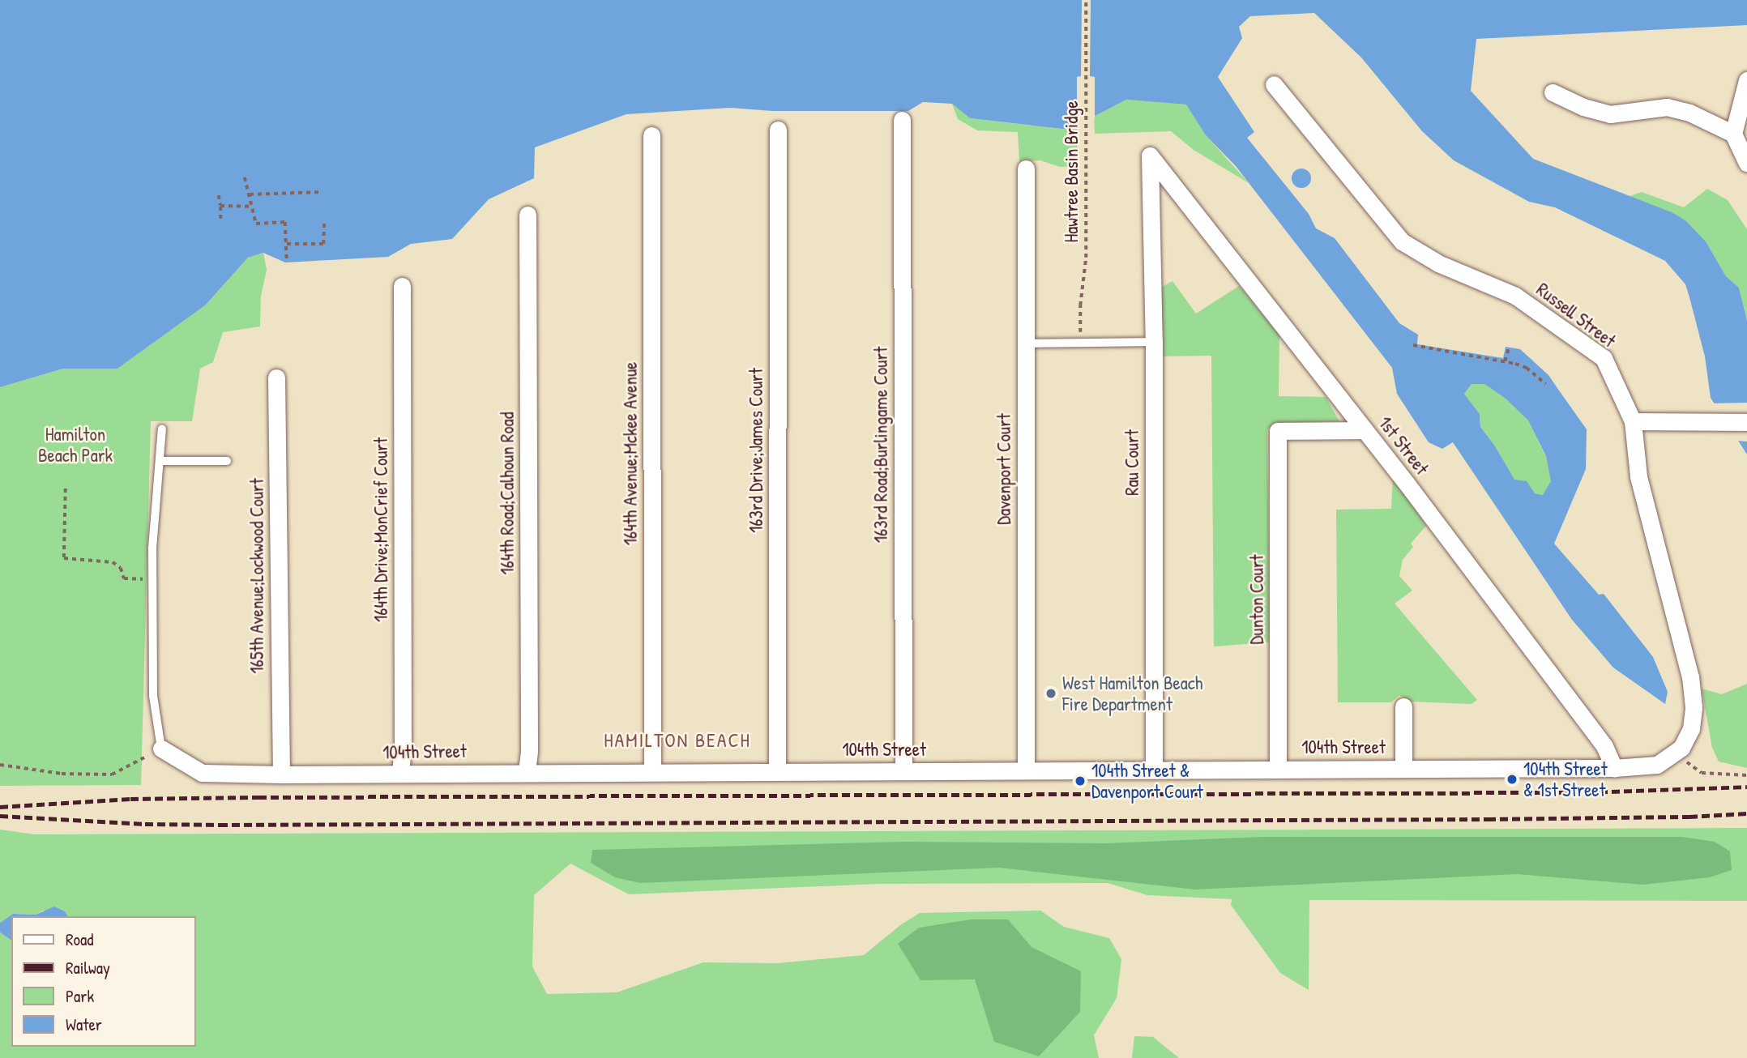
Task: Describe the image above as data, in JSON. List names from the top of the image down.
{
  "streets": {
    "street": [
      "Russell Street",
      "163rd Road;Burlingame Court",
      "1st Street",
      "163rd Drive;James Court",
      "164th Avenue;Mckee Avenue",
      "Rau Court",
      "Davenport Court",
      "164th Road;Calhoun Road",
      "164th Drive;MonCrief Court",
      "165th Avenue;Lockwood Court",
      "Dunton Court",
      "104th Street"
    ],
    "path": ["Hawtree Basin Bridge"]
  },
  "crossings": [
    ["Russell Street", "1st Street"],
    ["Russell Street", "104th Street"],
    ["163rd Road;Burlingame Court", "104th Street"],
    ["1st Street", "Rau Court"],
    ["1st Street", "Dunton Court"],
    ["1st Street", "104th Street"],
    ["163rd Drive;James Court", "104th Street"],
    ["164th Avenue;Mckee Avenue", "104th Street"],
    ["Rau Court", "104th Street"],
    ["Davenport Court", "104th Street"],
    ["164th Road;Calhoun Road", "104th Street"],
    ["164th Drive;MonCrief Court", "104th Street"],
    ["165th Avenue;Lockwood Court", "104th Street"],
    ["Dunton Court", "104th Street"]
  ],
  "districts": ["HAMILTON BEACH"],
  "parks": ["Hamilton Beach Park"],
  "places": ["West Hamilton Beach Fire Department", "104th Street & 1st Street", "104th Street & Davenport Court"],
  "legend": [
    "Road",
    "Railway",
    "Park",
    "Water"
  ]
}
